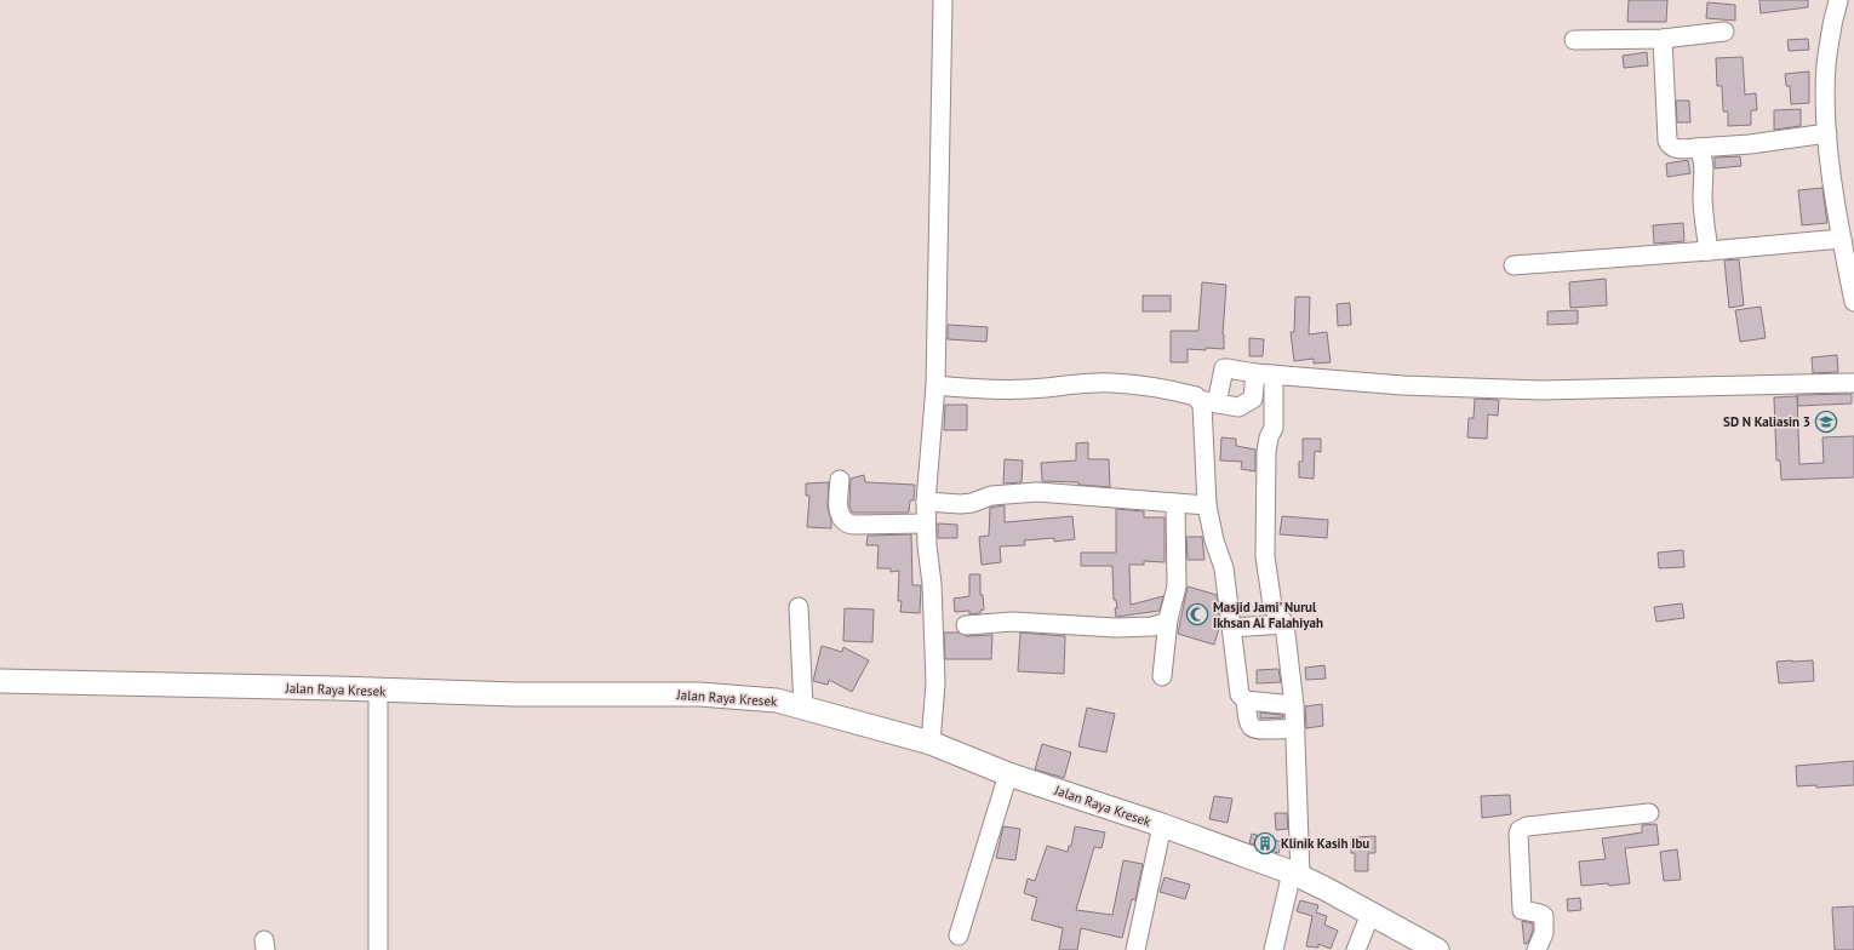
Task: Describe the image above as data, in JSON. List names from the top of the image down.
{
  "streets": {
    "main road": ["Jalan Raya Kresek"]
  },
  "places": {
    "school or university": ["SD N Kaliasin 3"],
    "mosque": ["Masjid Jami' Nurul Ikhsan Al Falahiyah"],
    "building": ["Klinik Kasih Ibu"]
  }
}
